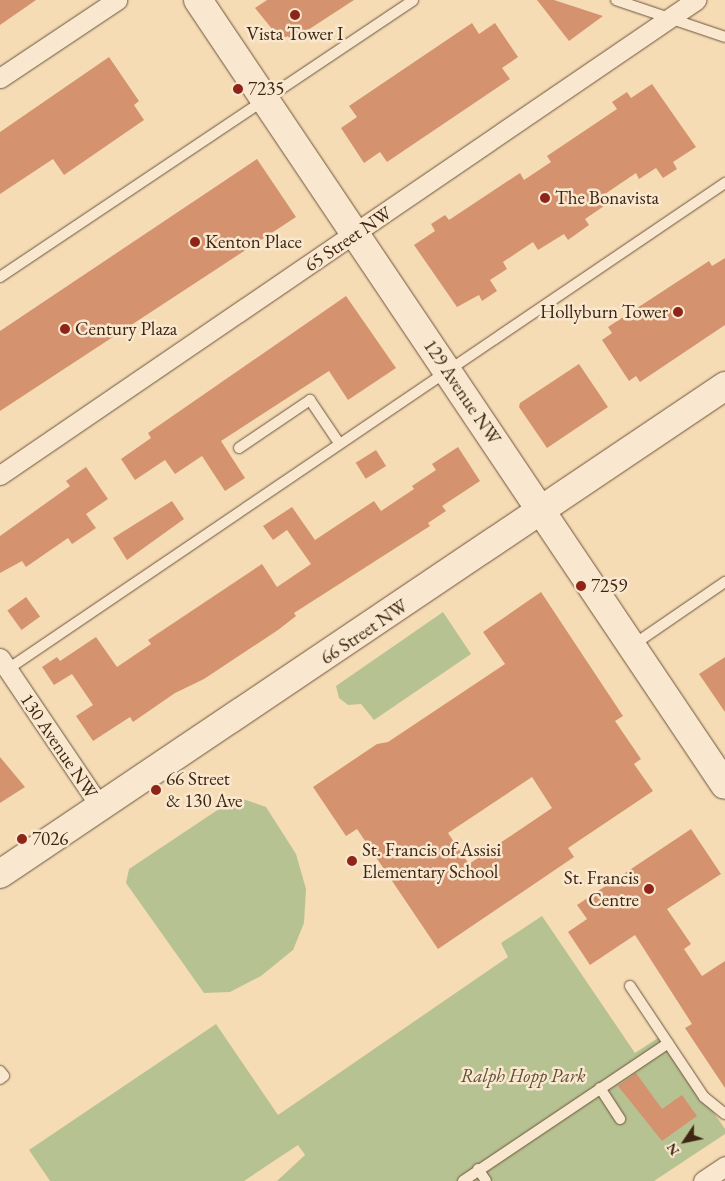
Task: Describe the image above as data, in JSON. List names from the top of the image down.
{
  "streets": {
    "street": [
      "65 Street NW",
      "129 Avenue NW",
      "66 Street NW",
      "130 Avenue NW"
    ]
  },
  "crossings": [
    ["65 Street NW", "129 Avenue NW"],
    ["129 Avenue NW", "66 Street NW"],
    ["66 Street NW", "130 Avenue NW"]
  ],
  "parks": ["Ralph Hopp Park"],
  "places": [
    "Vista Tower I",
    "7235",
    "The Bonavista",
    "Kenton Place",
    "Hollyburn Tower",
    "Century Plaza",
    "7259",
    "66 Street & 130 Ave",
    "7026",
    "St. Francis of Assisi Elementary School",
    "St. Francis Centre"
  ],
  "north": "bottom left"
}
